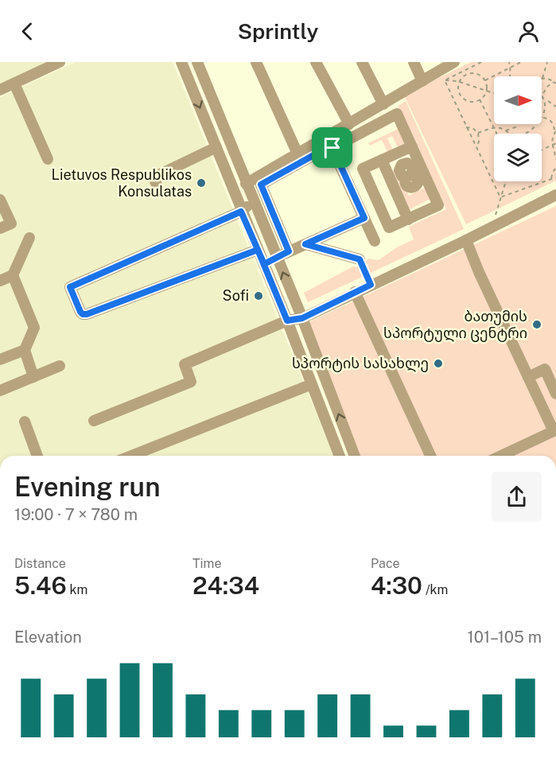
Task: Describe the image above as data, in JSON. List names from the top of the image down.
{
  "places": [
    "Lietuvos Respublikos Konsulatas",
    "Sofi",
    "ბათუმის სპორტული ცენტრი",
    "სპორტის სასახლე"
  ],
  "north": "right",
  "page": {
    "header": "Sprintly",
    "heading": ["Evening run", "19:00 · 7 × 780 m"],
    "stats": [
      ["Distance", "5.46 km"],
      ["Time", "24:34"],
      ["Pace", "4:30 /km"]
    ],
    "chart": ["Elevation", "101–105 m"]
  }
}
